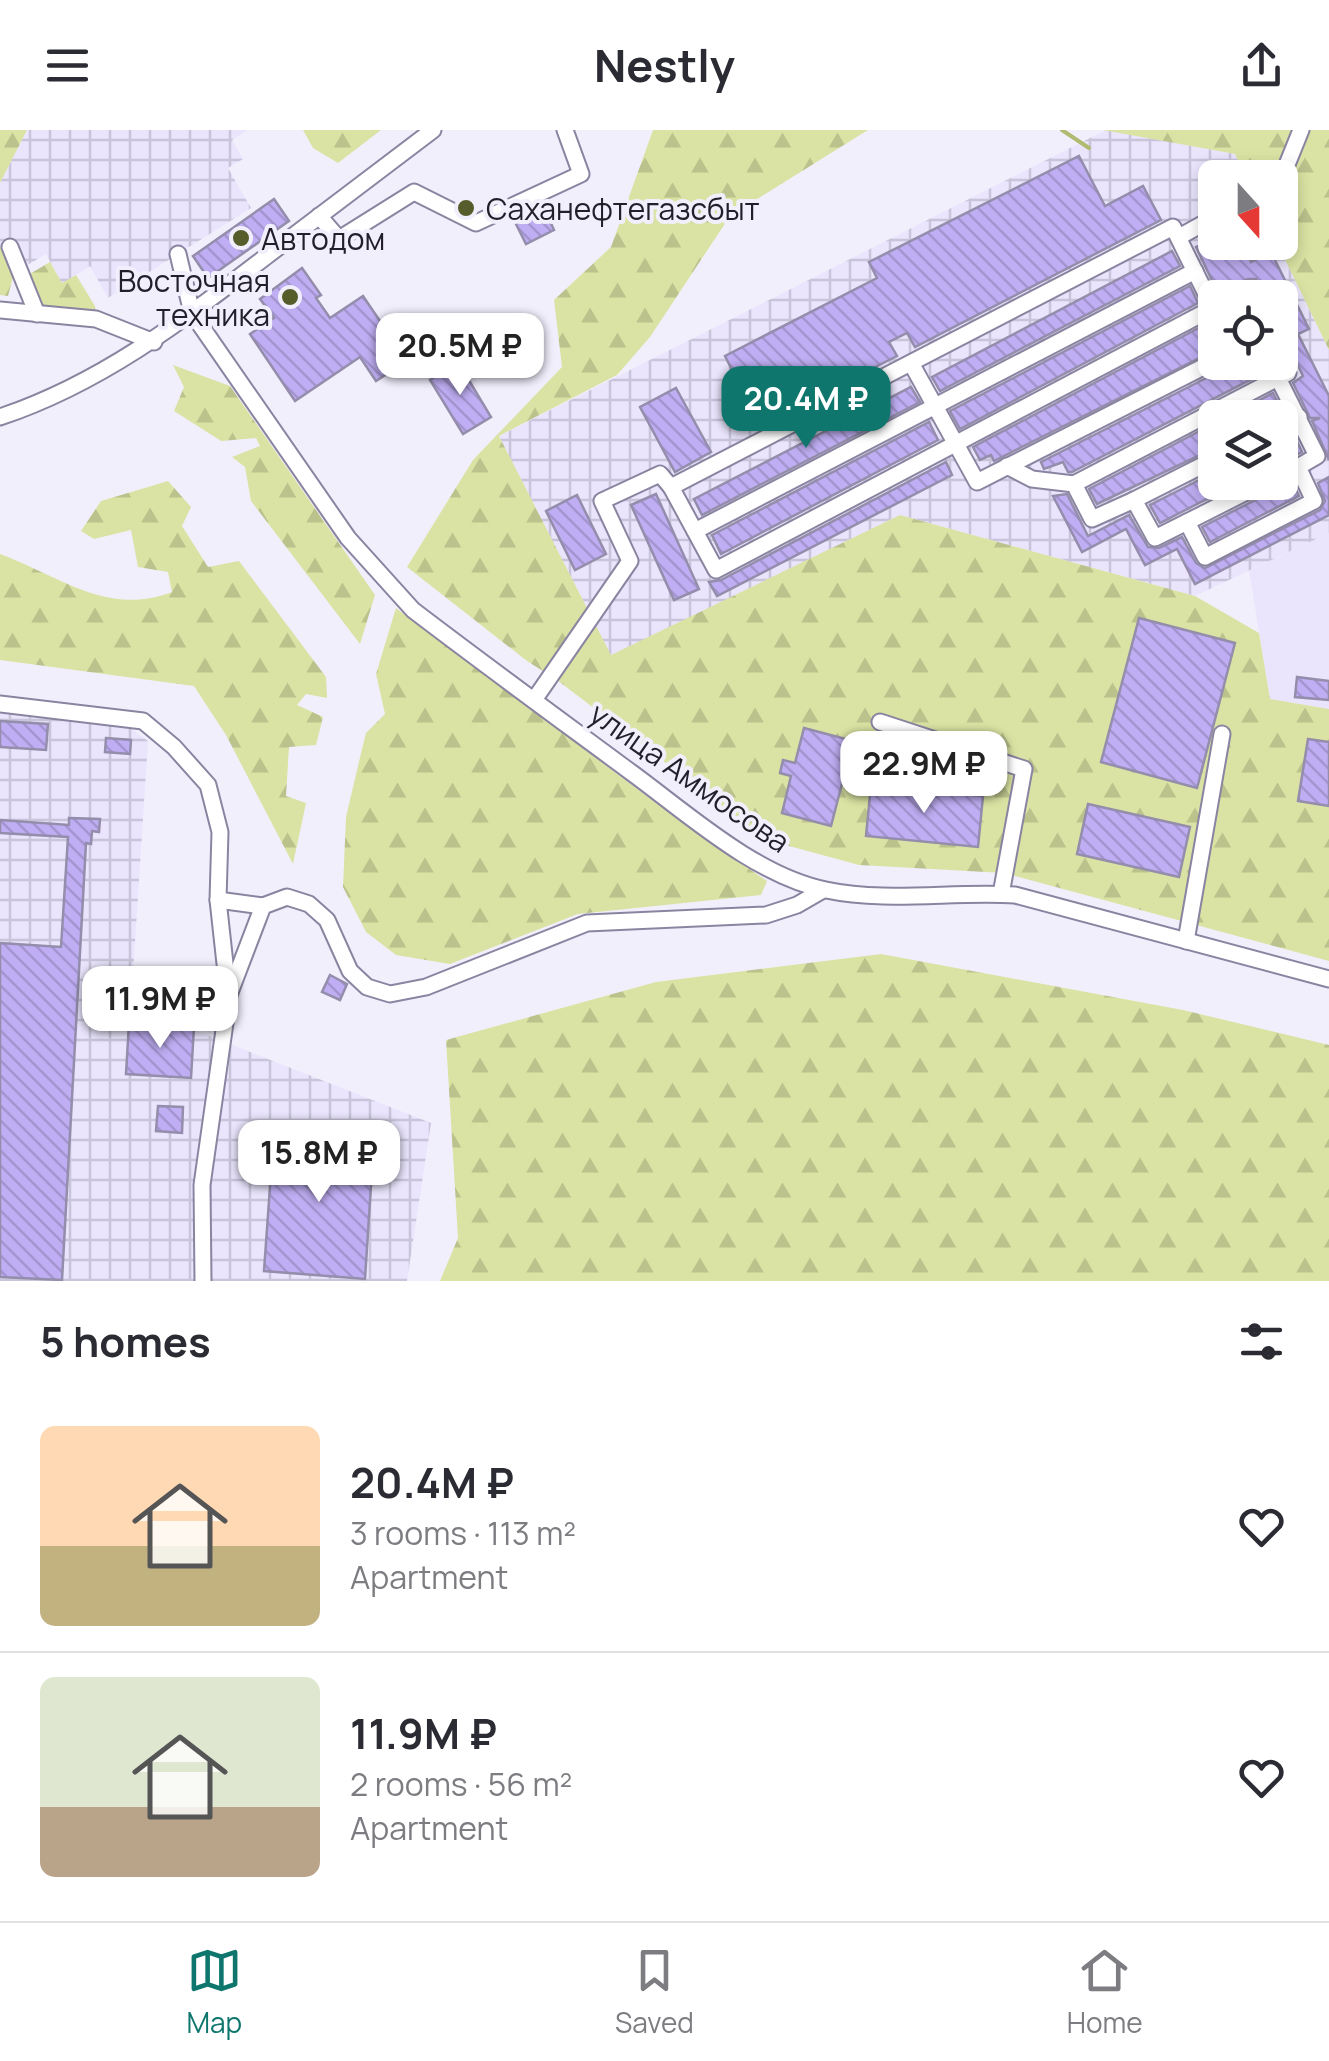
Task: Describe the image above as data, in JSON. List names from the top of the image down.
{
  "streets": {
    "street": ["улица Аммосова"]
  },
  "places": ["Саханефтегазсбыт", "Автодом", "Восточная техника"],
  "north": "bottom",
  "page": {
    "header": "Nestly",
    "price": [
      "20.5M ₽",
      "20.4M ₽",
      "22.9M ₽",
      "11.9M ₽",
      "15.8M ₽"
    ],
    "heading": "5 homes",
    "list": [
      {
        "name": "20.4M ₽",
        "note": "3 rooms · 113 m² · Apartment"
      },
      {
        "name": "11.9M ₽",
        "note": "2 rooms · 56 m² · Apartment"
      }
    ],
    "tabs": ["Map", "Saved", "Home"]
  }
}
